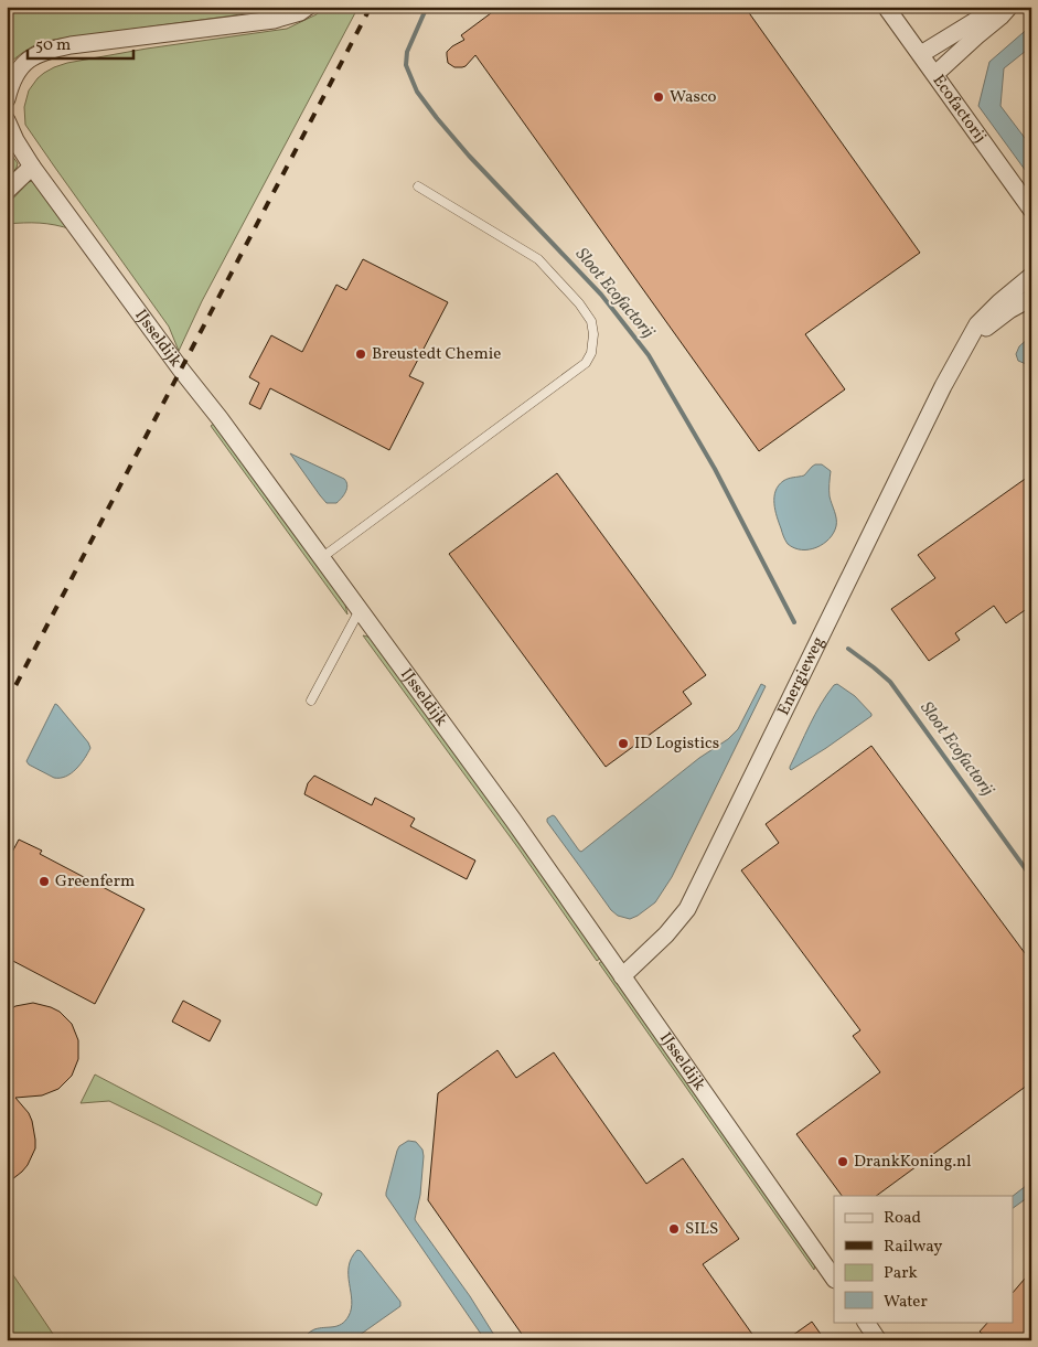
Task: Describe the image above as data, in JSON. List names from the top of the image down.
{
  "streets": {
    "street": ["Ecofactorij", "IJsseldijk", "Energieweg"]
  },
  "crossings": [
    ["IJsseldijk", "Energieweg"]
  ],
  "water": ["Sloot Ecofactorij"],
  "places": [
    "Wasco",
    "Breustedt Chemie",
    "ID Logistics",
    "Greenferm",
    "DrankKoning.nl",
    "SILS"
  ],
  "legend": [
    "Road",
    "Railway",
    "Park",
    "Water"
  ],
  "scale_bar": "50 m"
}
